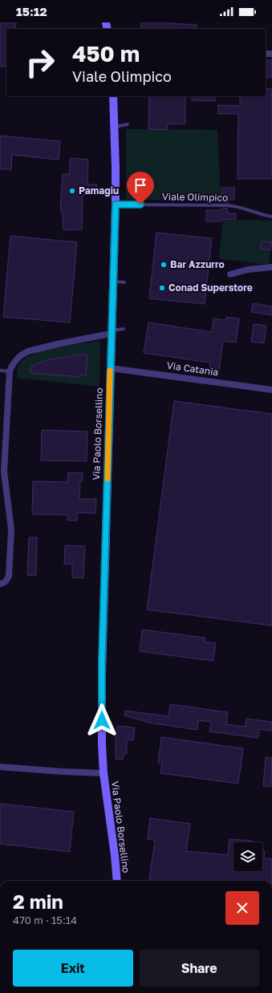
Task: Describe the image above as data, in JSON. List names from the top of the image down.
{
  "streets": {
    "main road": ["Via Paolo Borsellino"],
    "street": ["Via Catania"],
    "lane": ["Viale Olimpico"]
  },
  "crossings": [
    ["Viale Olimpico", "Via Paolo Borsellino"],
    ["Via Catania", "Via Paolo Borsellino"]
  ],
  "places": ["Pamagiu", "Bar Azzurro", "Conad Superstore"],
  "page": {
    "status": "15:12",
    "turn": ["450 m", "Viale Olimpico"],
    "heading": ["2 min", "470 m · 15:14"],
    "buttons": ["Exit", "Share"]
  }
}
